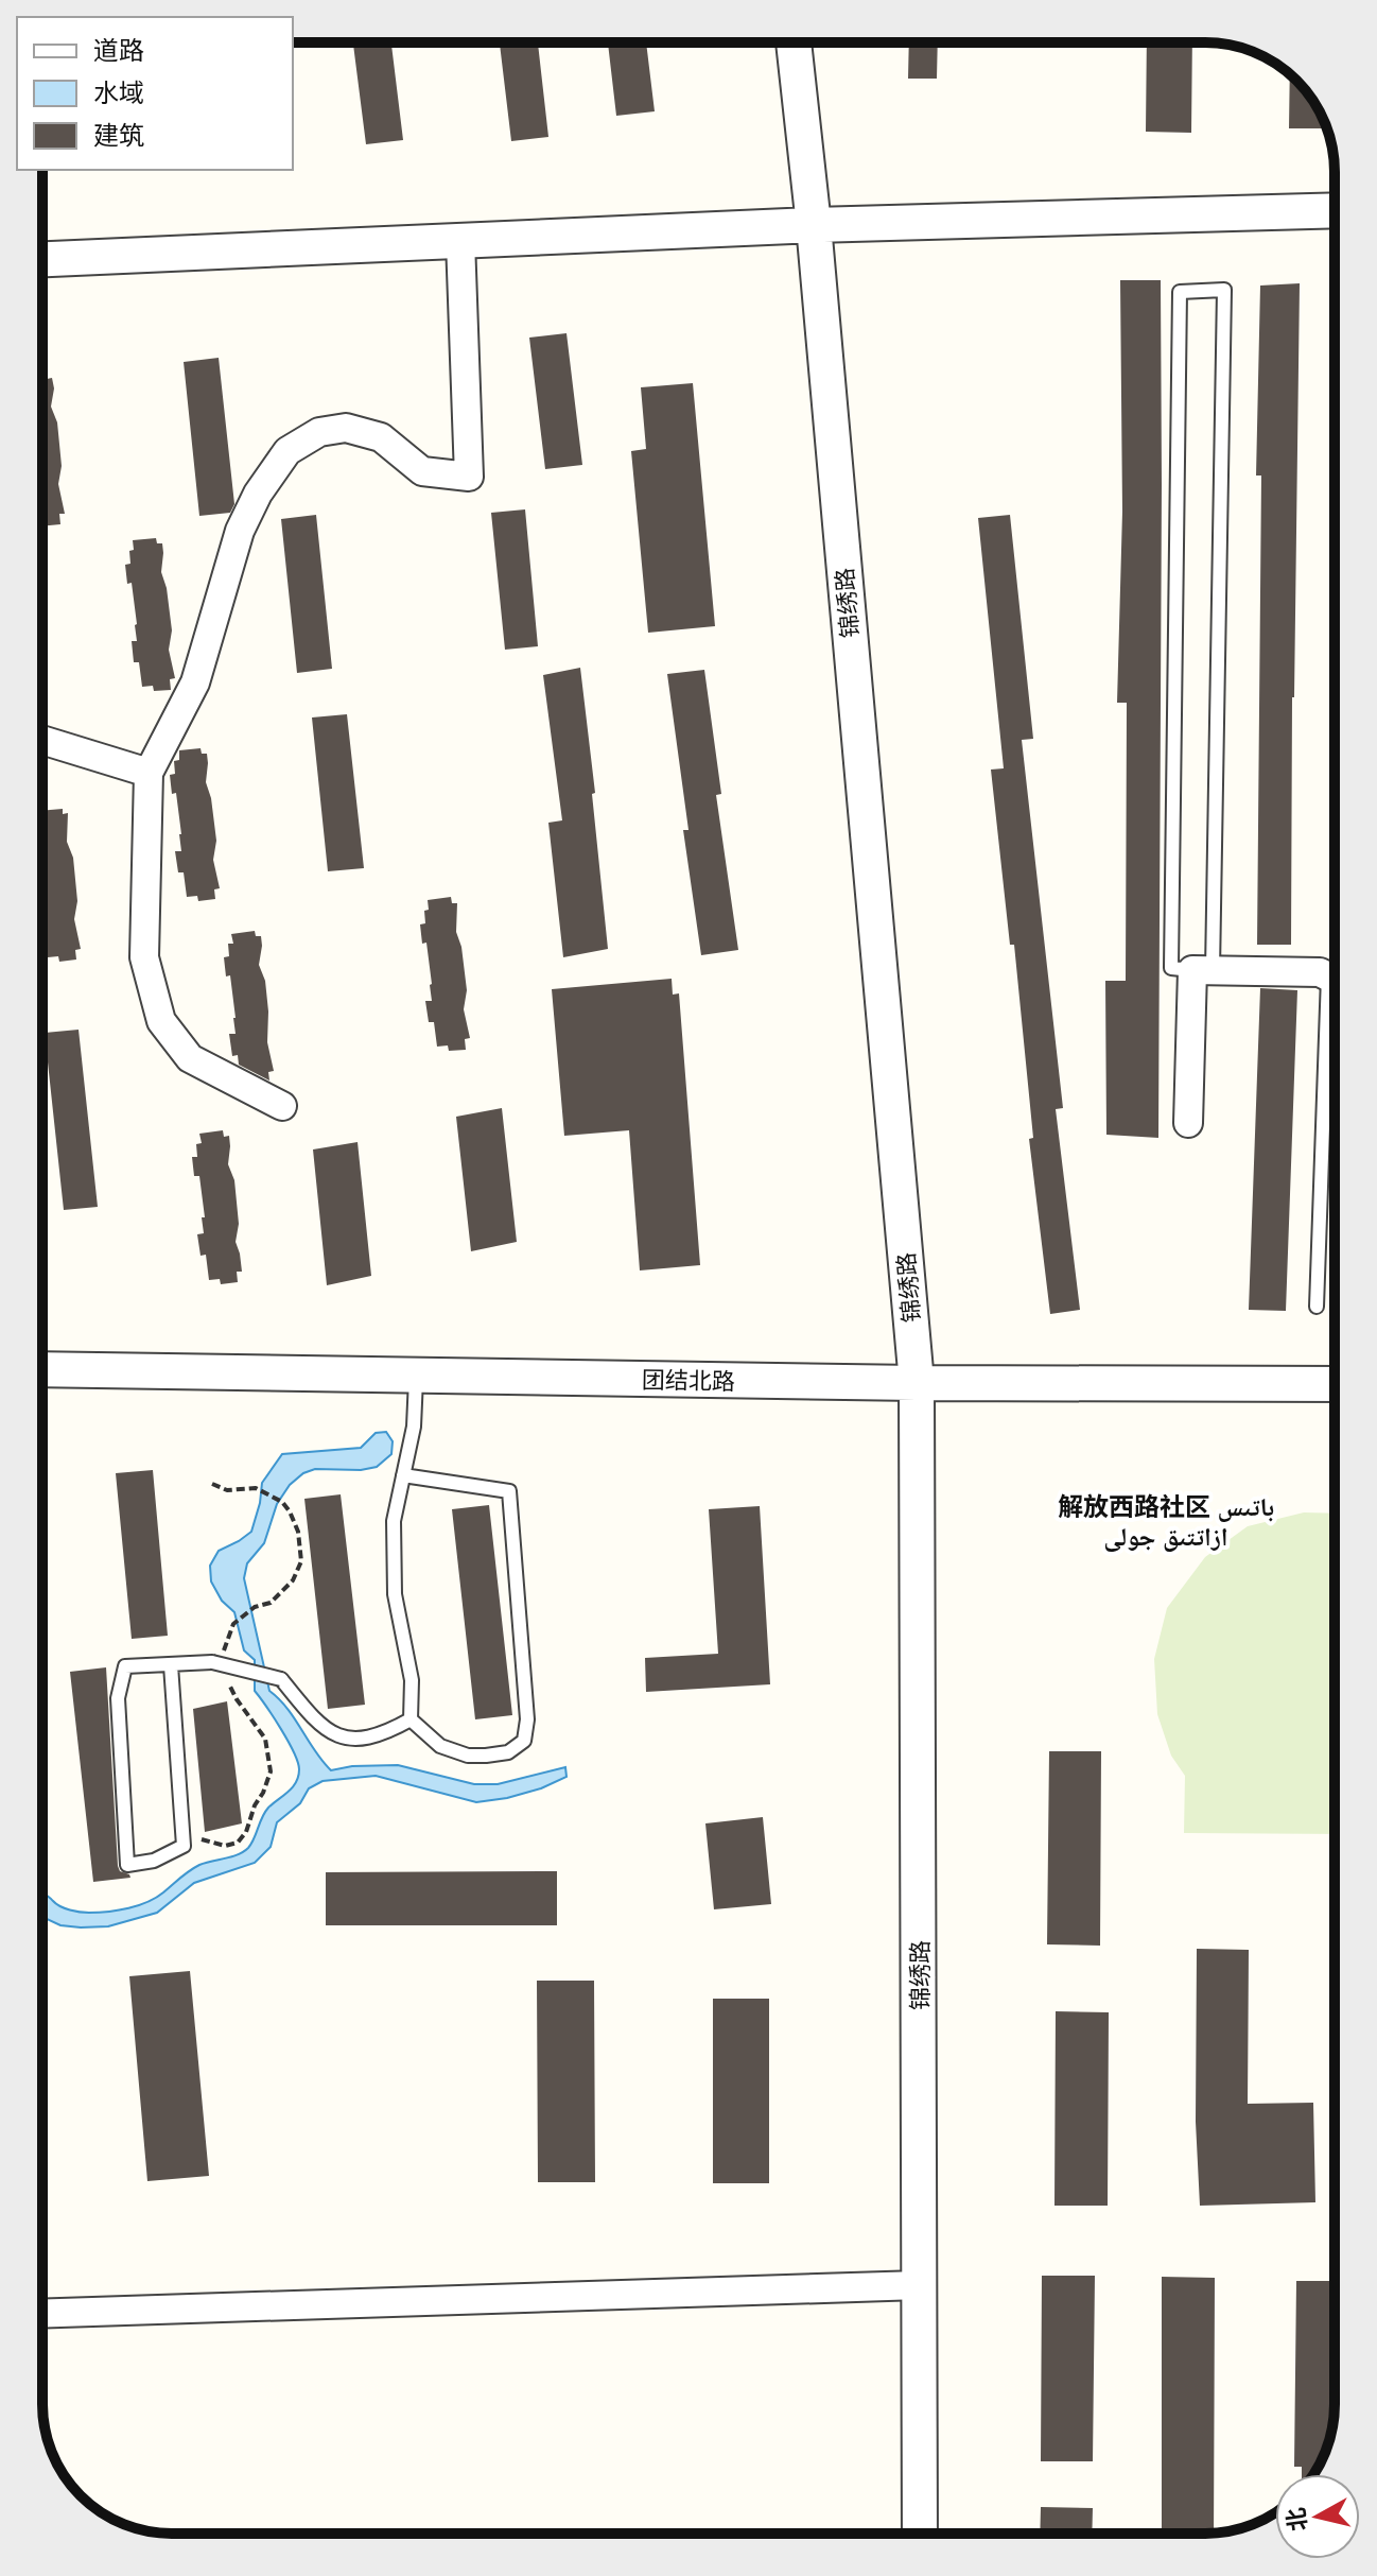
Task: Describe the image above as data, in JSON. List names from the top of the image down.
{
  "streets": {
    "street": ["锦绣路", "团结北路"]
  },
  "crossings": [
    ["锦绣路", "团结北路"]
  ],
  "districts": ["解放西路社区 باتىس ازاتتىق جولى"],
  "legend": ["道路", "水域", "建筑"],
  "north": "left"
}
